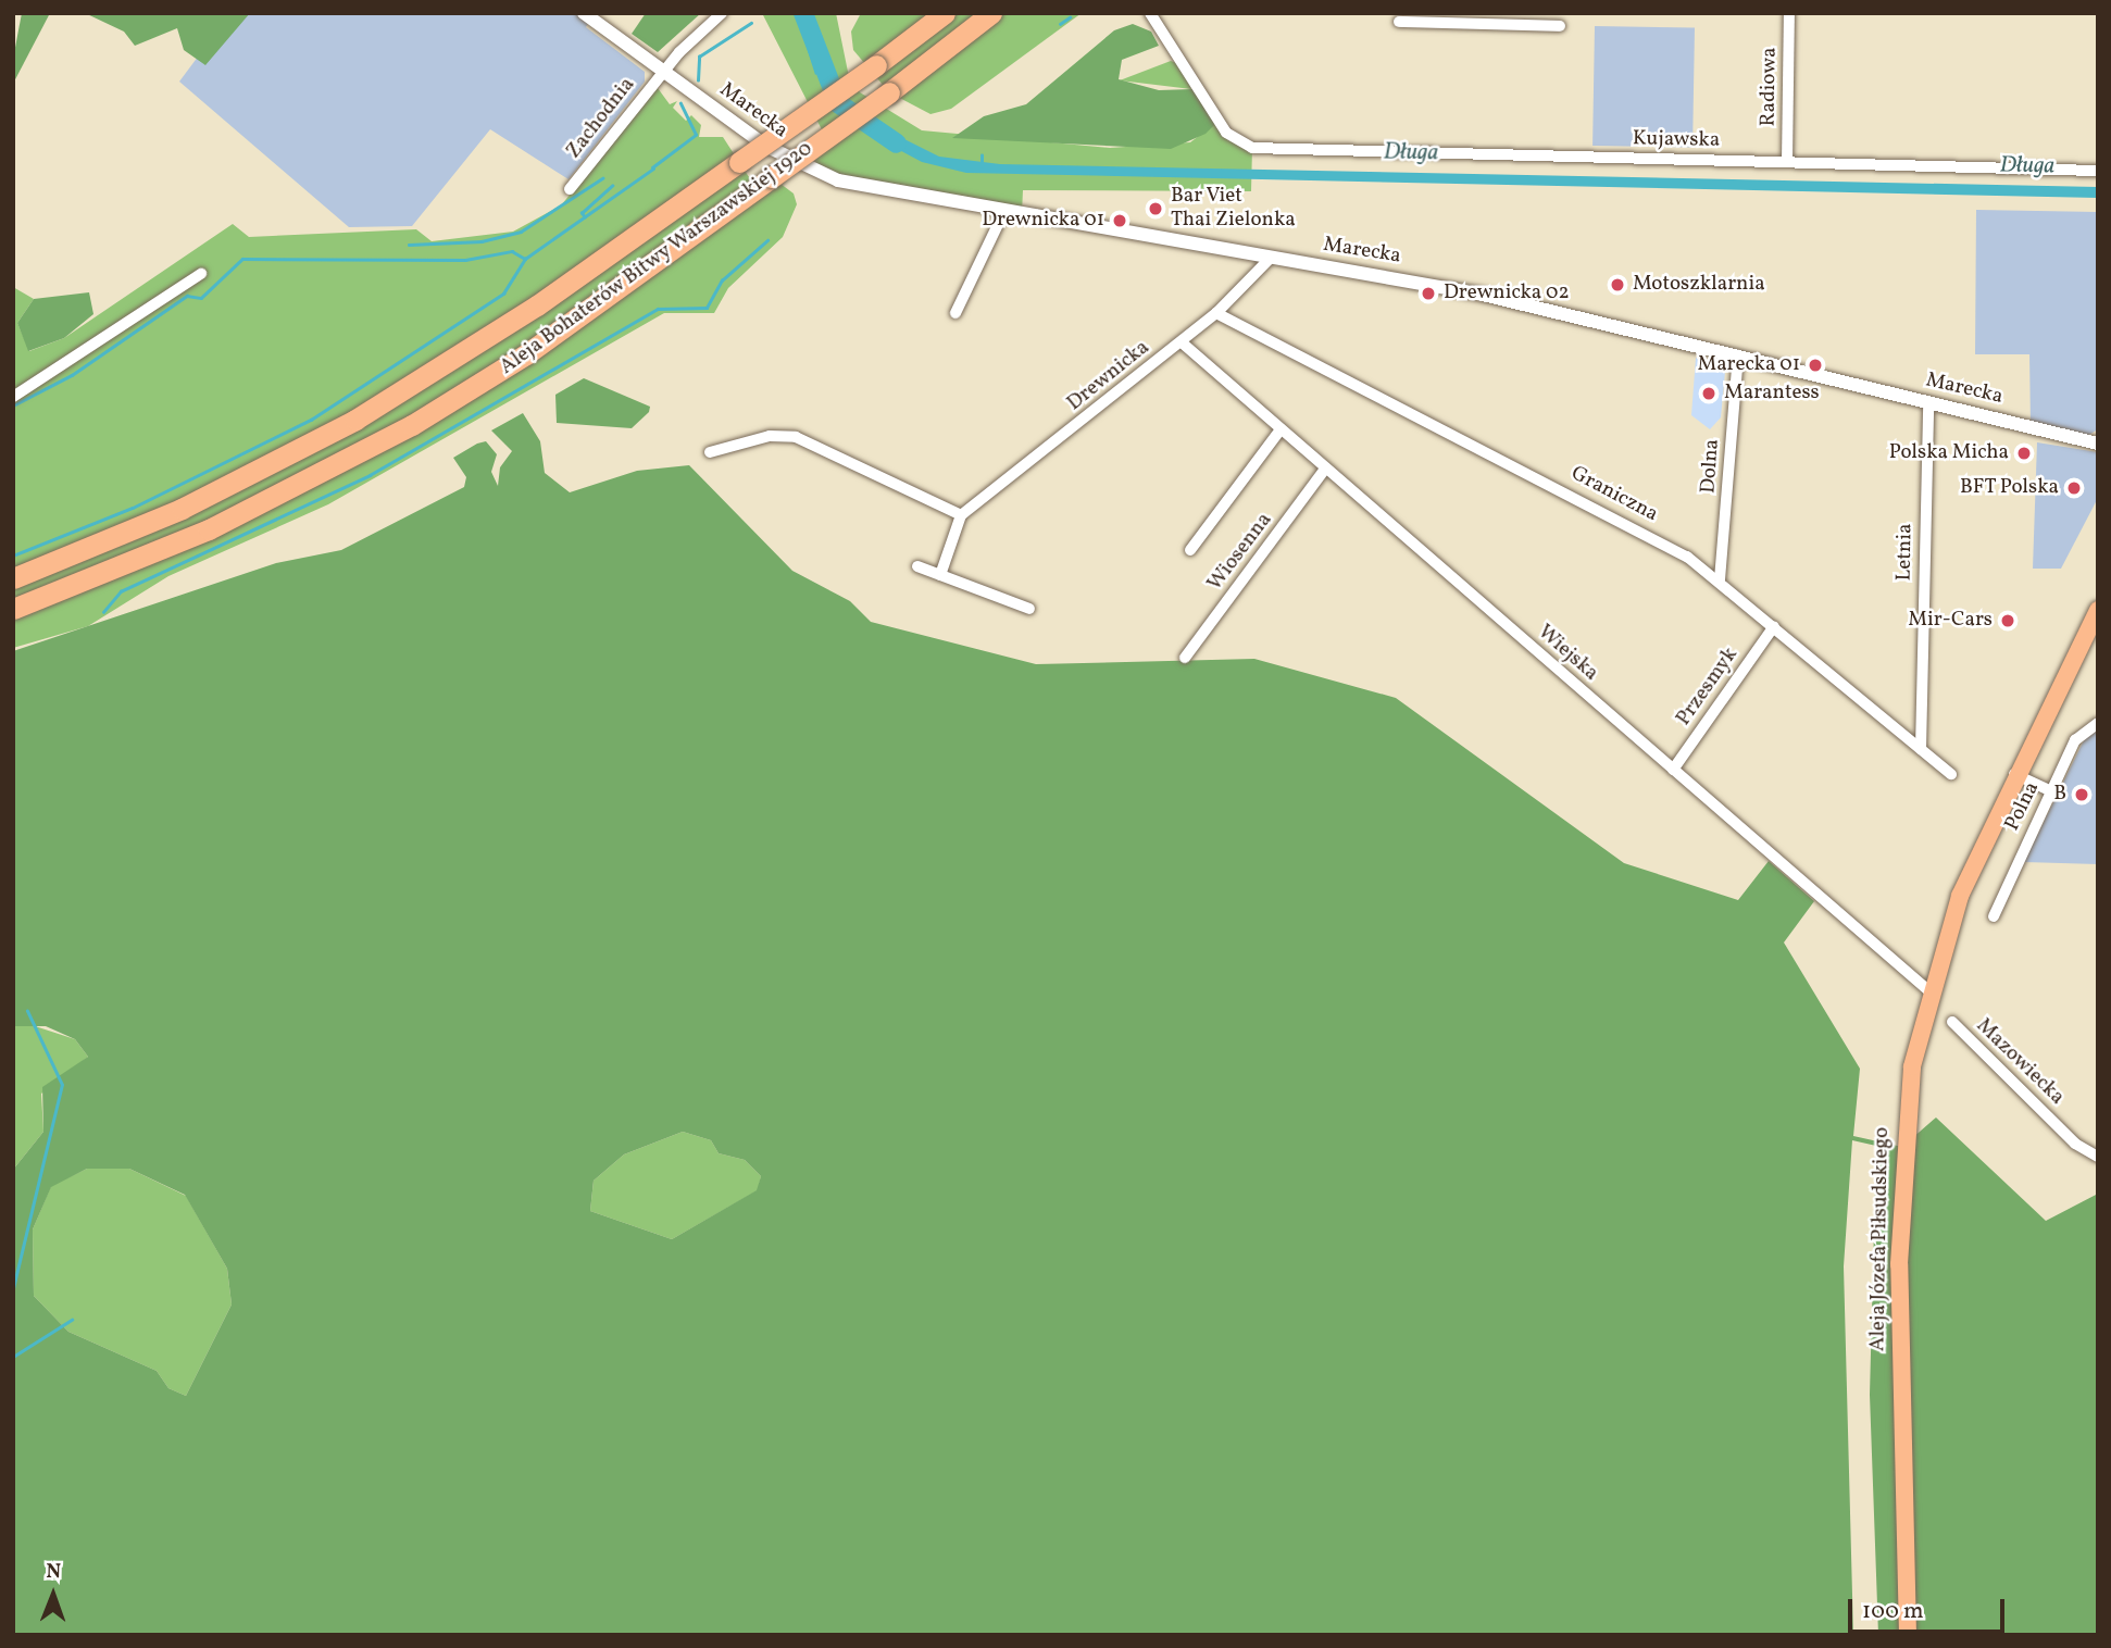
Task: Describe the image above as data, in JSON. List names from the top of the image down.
{
  "streets": {
    "highway": ["Aleja Bohaterów Bitwy Warszawskiej 1920"],
    "main road": ["Aleja Józefa Piłsudskiego"],
    "street": [
      "Radiowa",
      "Marecka",
      "Zachodnia",
      "Kujawska",
      "Drewnicka",
      "Dolna",
      "Graniczna",
      "Wiosenna",
      "Letnia",
      "Wiejska",
      "Przesmyk",
      "Polna",
      "Mazowiecka"
    ]
  },
  "crossings": [
    ["Radiowa", "Kujawska"],
    ["Marecka", "Zachodnia"],
    ["Marecka", "Drewnicka"],
    ["Marecka", "Dolna"],
    ["Marecka", "Letnia"],
    ["Drewnicka", "Graniczna"],
    ["Drewnicka", "Wiejska"],
    ["Dolna", "Graniczna"],
    ["Graniczna", "Letnia"],
    ["Graniczna", "Przesmyk"],
    ["Wiosenna", "Wiejska"],
    ["Wiejska", "Przesmyk"],
    ["Wiejska", "Aleja Józefa Piłsudskiego"]
  ],
  "water": ["Długa"],
  "places": [
    "Bar Viet Thai Zielonka",
    "Drewnicka 01",
    "Motoszklarnia",
    "Drewnicka 02",
    "Marecka 01",
    "Marantess",
    "Polska Micha",
    "BFT Polska",
    "Mir-Cars",
    "B"
  ],
  "scale_bar": "100 m",
  "north": "top"
}
